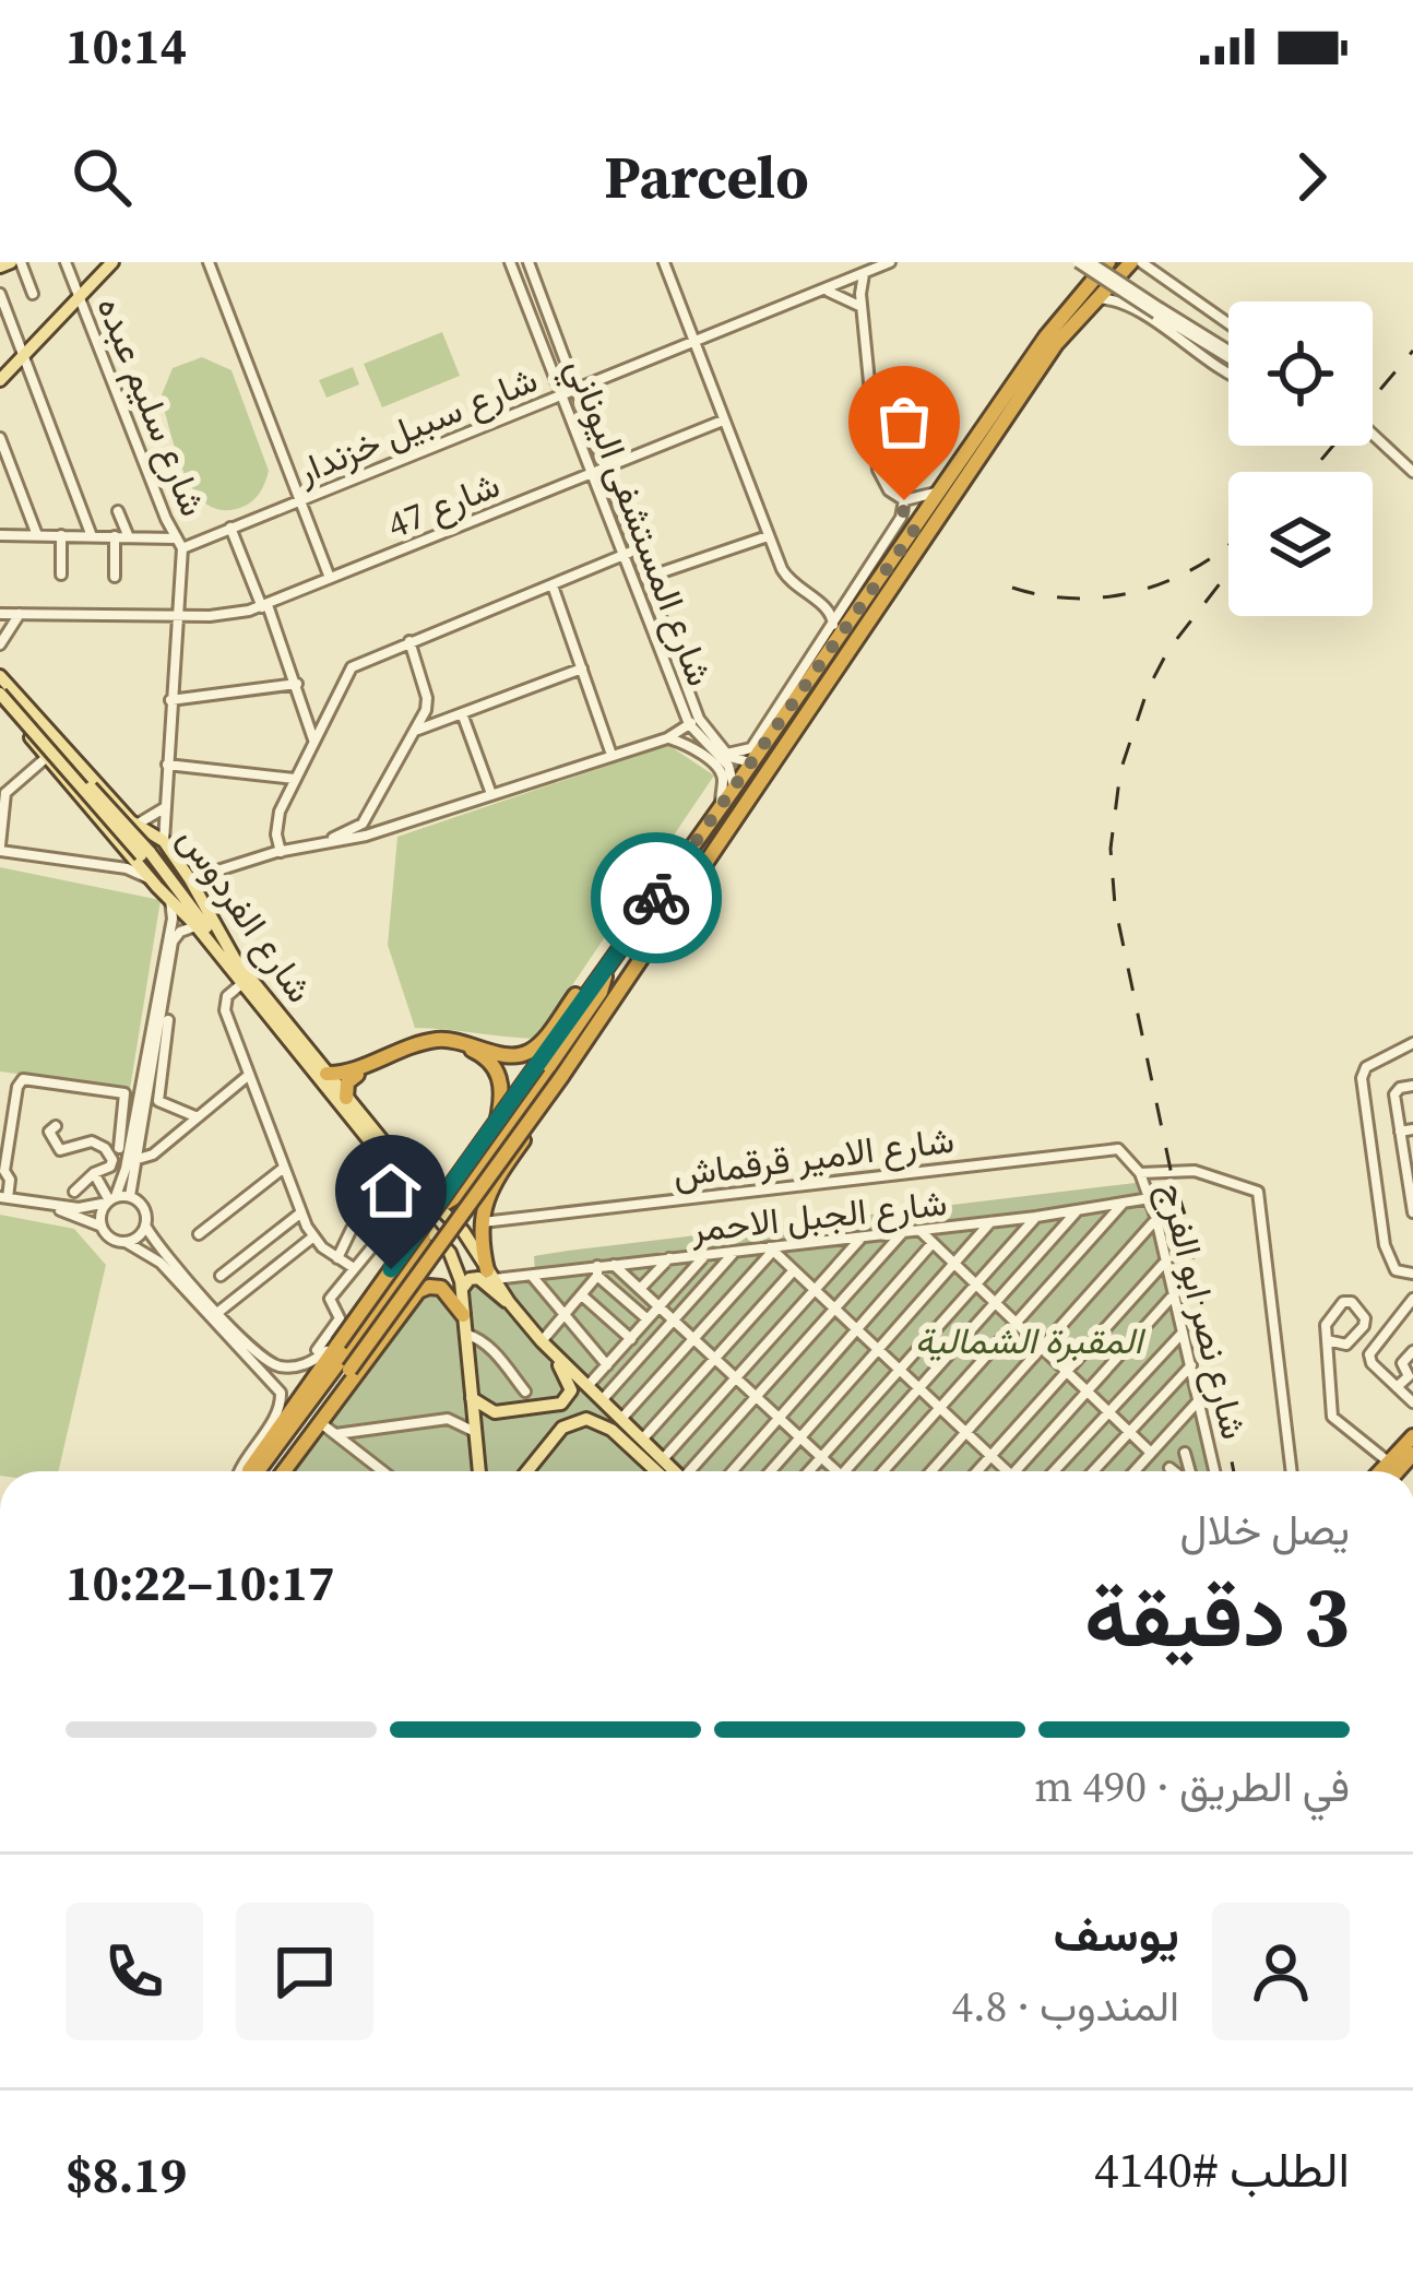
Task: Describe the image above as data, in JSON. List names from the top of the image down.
{
  "streets": {
    "main road": ["شارع الفردوس"],
    "street": [
      "شارع سليم عبده",
      "شارع سبيل خزندار",
      "شارع 47",
      "شارع المستشفى اليوناني",
      "شارع الامير قرقماش",
      "شارع الجبل الاحمر",
      "شارع نصر ابو الفرج"
    ]
  },
  "crossings": [
    ["شارع سليم عبده", "شارع سبيل خزندار"],
    ["شارع سليم عبده", "شارع 47"],
    ["شارع سليم عبده", "شارع الفردوس"],
    ["شارع سبيل خزندار", "شارع المستشفى اليوناني"],
    ["شارع 47", "شارع المستشفى اليوناني"],
    ["شارع الفردوس", "شارع الجبل الاحمر"],
    ["شارع الامير قرقماش", "شارع نصر ابو الفرج"],
    ["شارع الجبل الاحمر", "شارع نصر ابو الفرج"]
  ],
  "parks": ["المقبرة الشمالية"],
  "page": {
    "status": "10:14",
    "header": "Parcelo",
    "heading": ["3 دقيقة", "يصل خلال", "10:17–10:22"],
    "panel": [
      "يوسف",
      "المندوب · 4.8",
      "الطلب #4140",
      "$8.19"
    ],
    "bar": "في الطريق · 490 m"
  }
}
